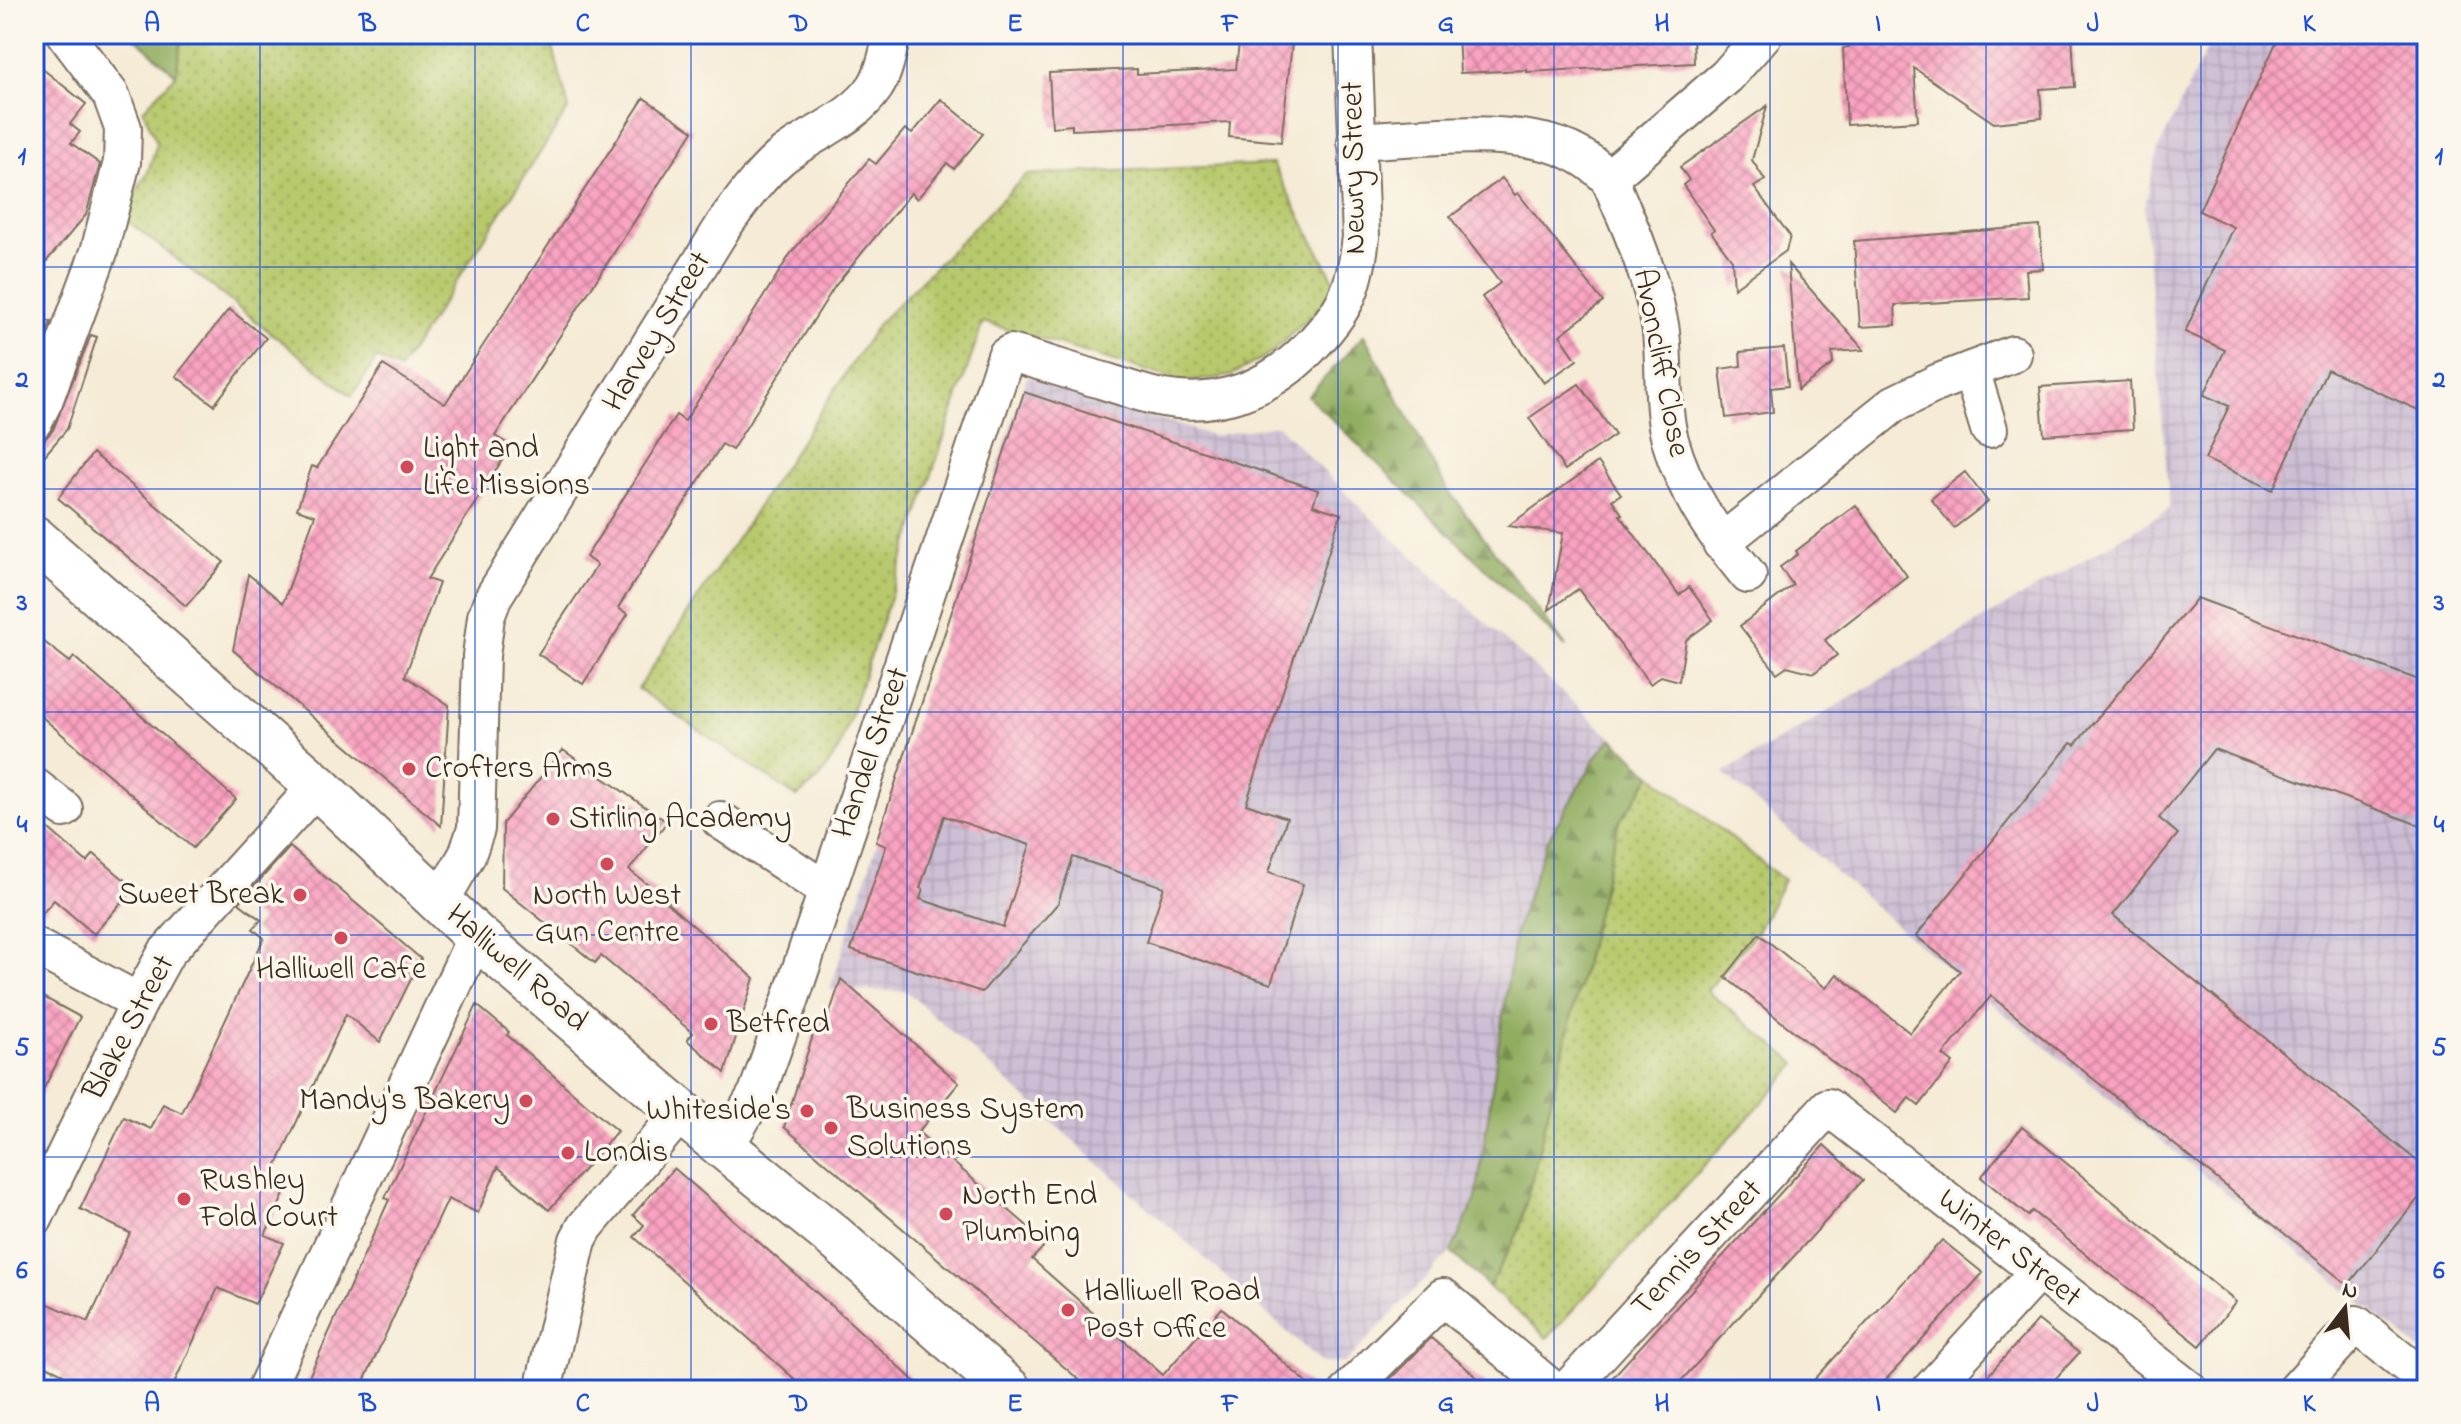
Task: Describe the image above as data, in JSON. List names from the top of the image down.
{
  "streets": {
    "main road": ["Halliwell Road"],
    "street": [
      "Newry Street",
      "Harvey Street",
      "Avoncliff Close",
      "Handel Street",
      "Blake Street",
      "Tennis Street",
      "Winter Street"
    ]
  },
  "crossings": [
    ["Newry Street", "Avoncliff Close"],
    ["Newry Street", "Handel Street"],
    ["Harvey Street", "Halliwell Road"],
    ["Handel Street", "Halliwell Road"],
    ["Halliwell Road", "Blake Street"],
    ["Tennis Street", "Winter Street"]
  ],
  "places": [
    "Light and Life Missions",
    "Crofters Arms",
    "Stirling Academy",
    "North West Gun Centre",
    "Sweet Break",
    "Halliwell Cafe",
    "Betfred",
    "Mandy's Bakery",
    "Whiteside's",
    "Business System Solutions",
    "Londis",
    "Rushley Fold Court",
    "North End Plumbing",
    "Halliwell Road Post Office"
  ],
  "north": "top",
  "grid": {
    "columns": [
      "A",
      "B",
      "C",
      "D",
      "E",
      "F",
      "G",
      "H",
      "I",
      "J",
      "K"
    ],
    "rows": [
      "1",
      "2",
      "3",
      "4",
      "5",
      "6"
    ]
  }
}
